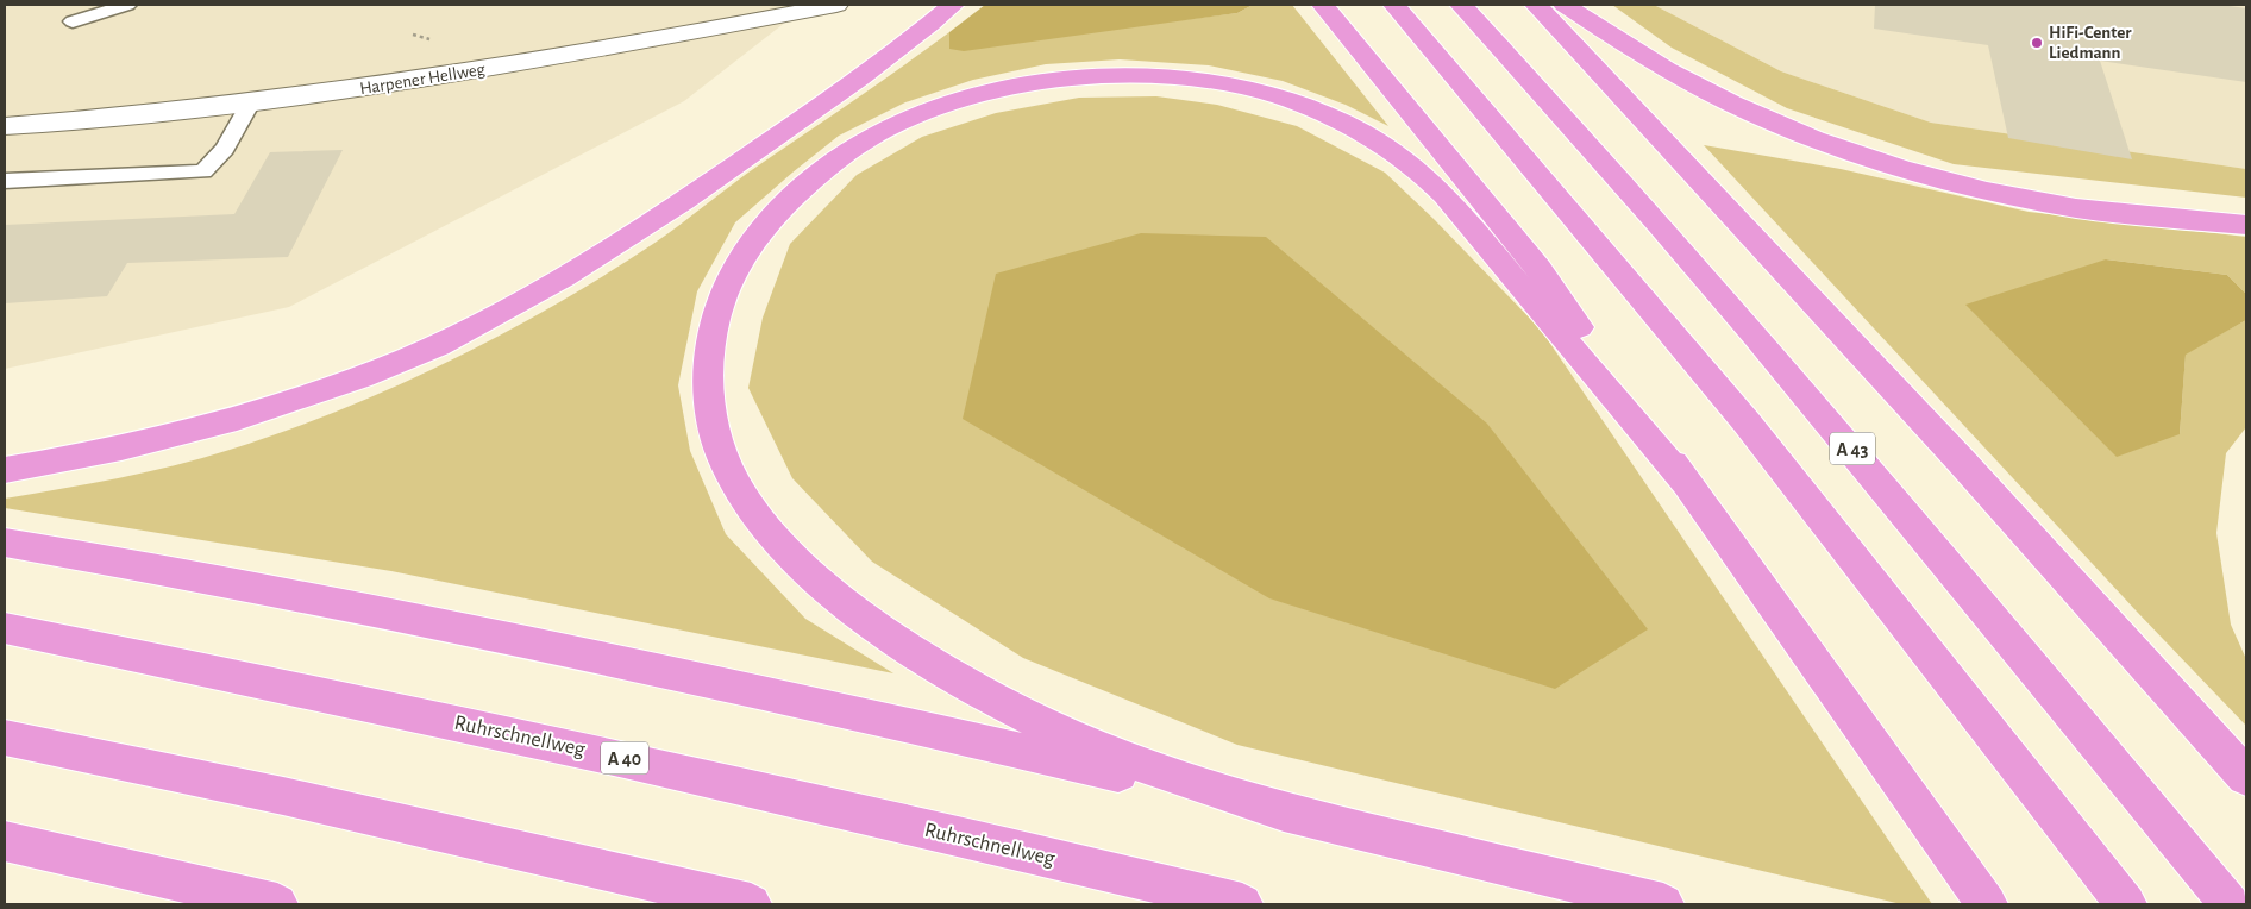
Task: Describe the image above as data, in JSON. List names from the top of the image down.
{
  "streets": {
    "highway": ["A 43", "Ruhrschnellweg", "A 40"],
    "main road": ["Harpener Hellweg"]
  },
  "places": ["HiFi-Center Liedmann"]
}
